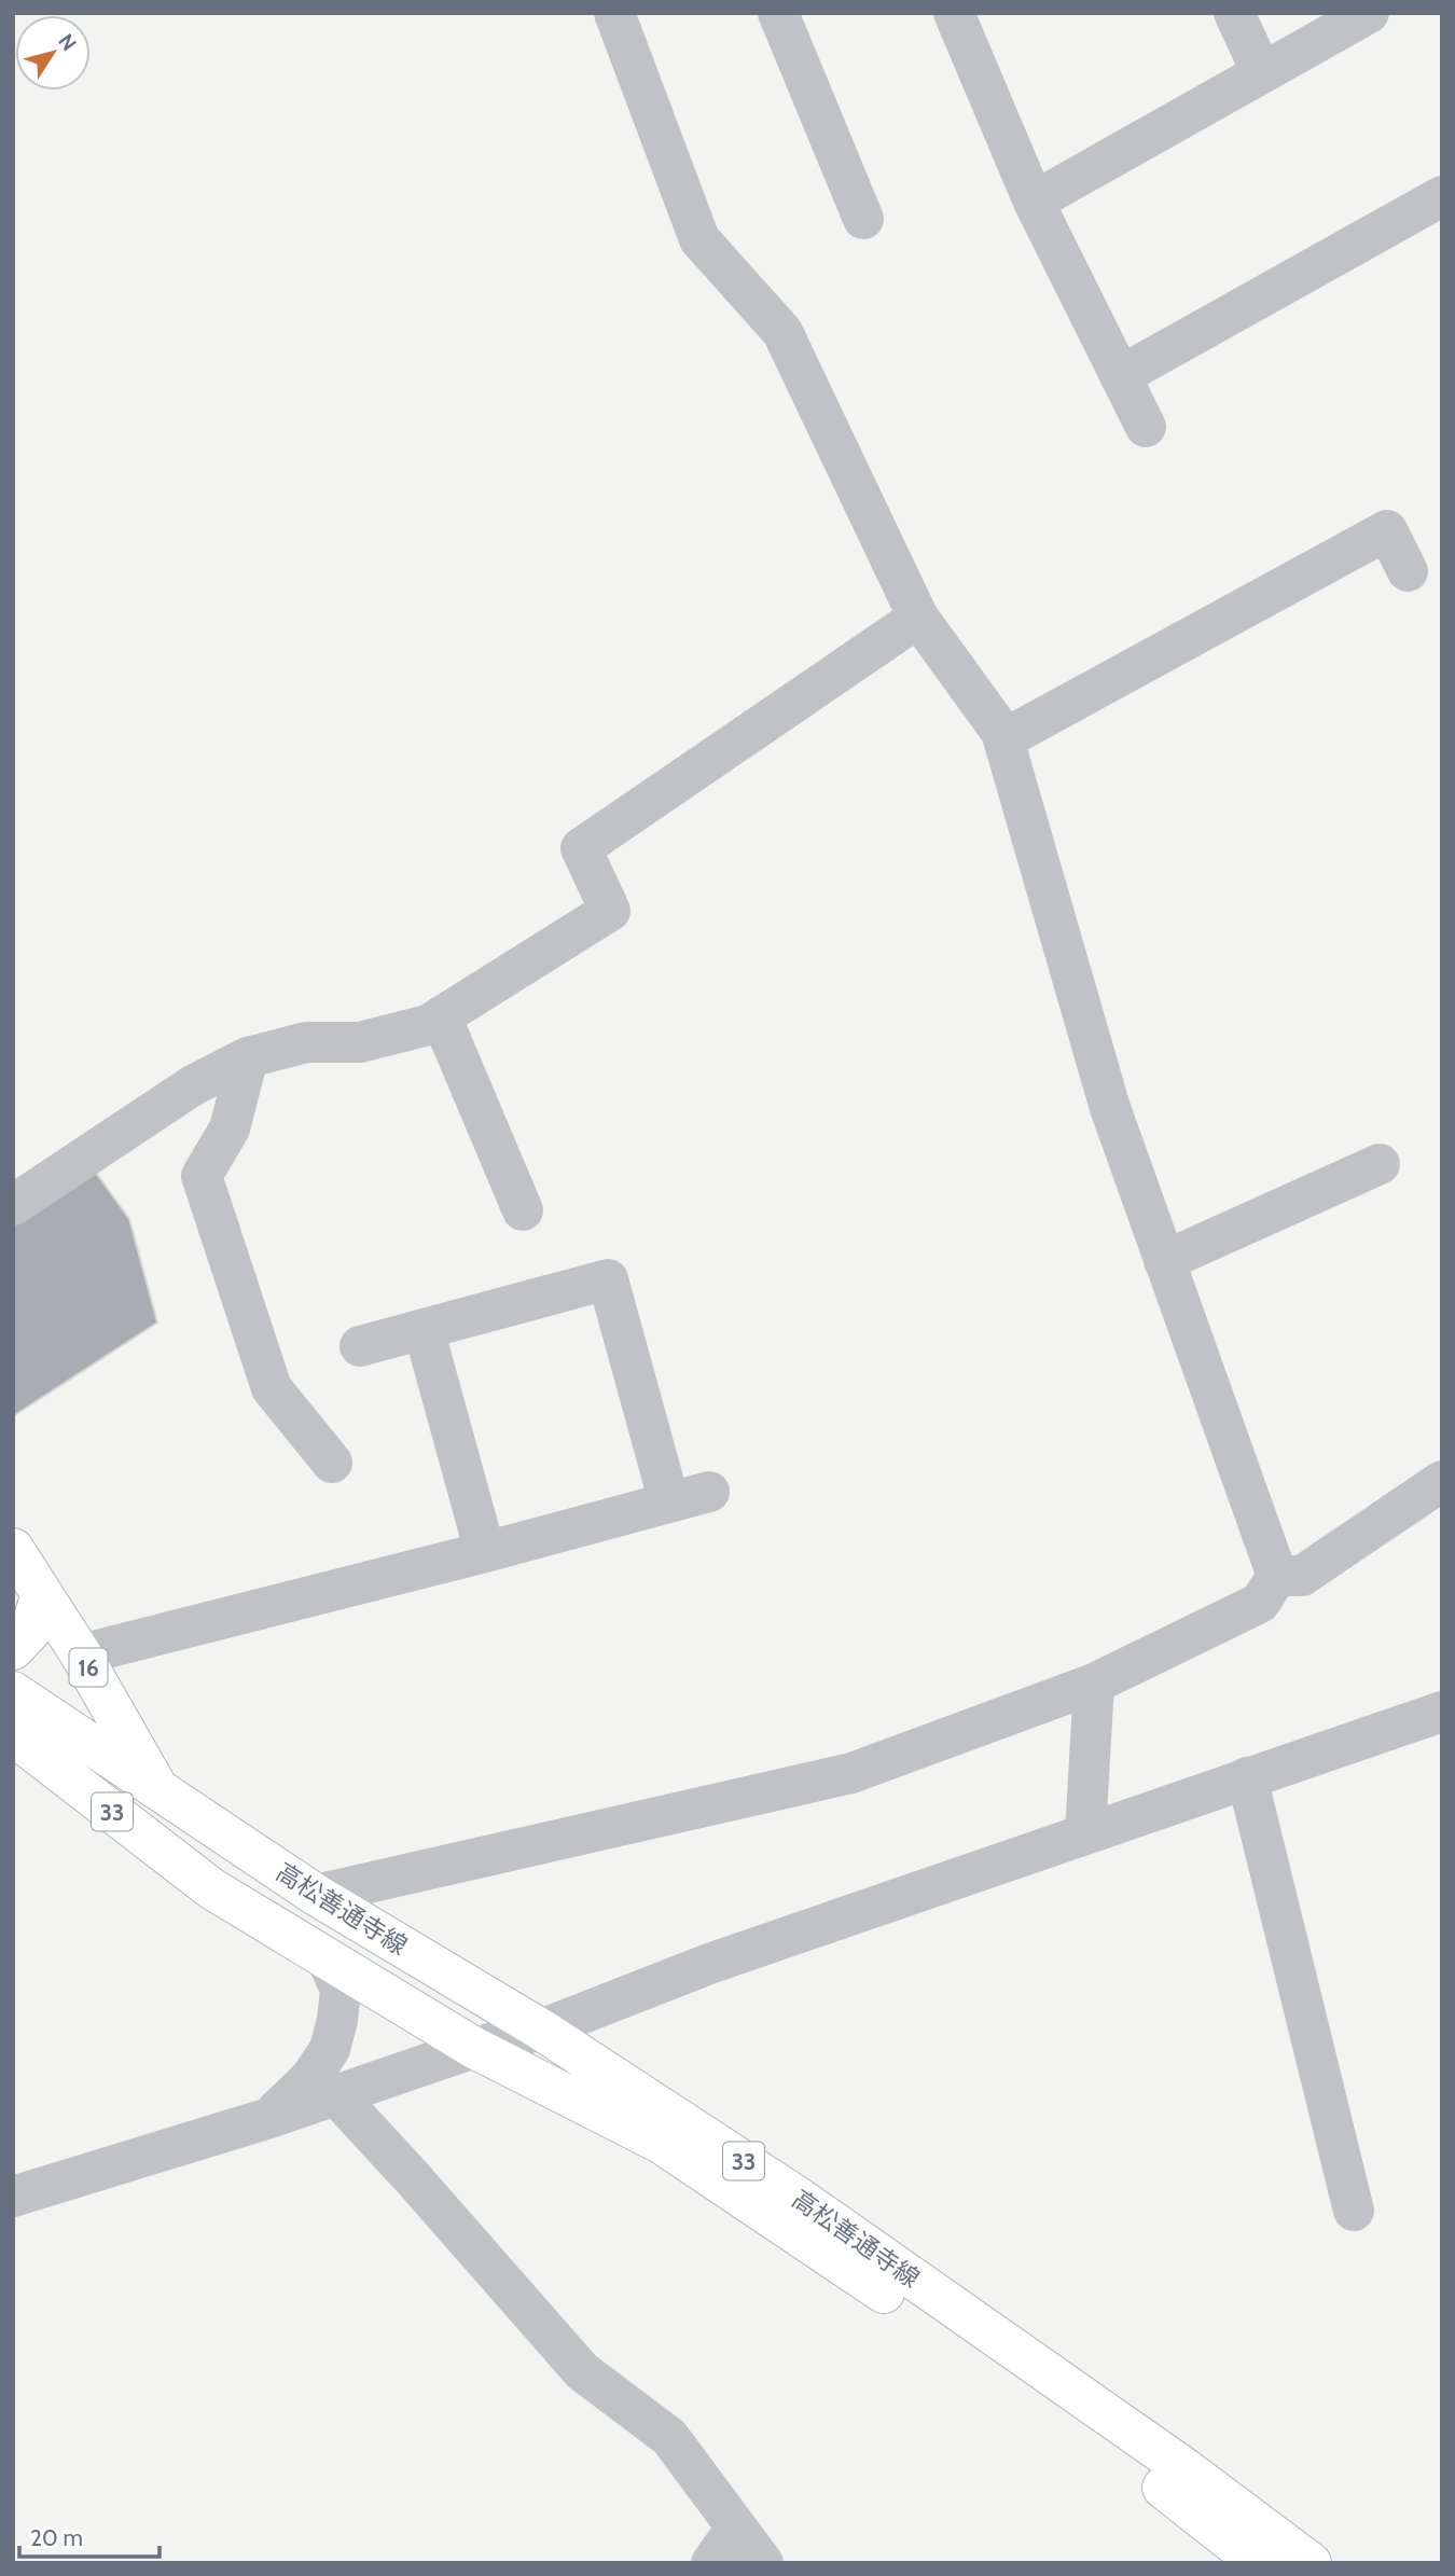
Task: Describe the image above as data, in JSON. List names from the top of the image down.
{
  "streets": {
    "main road": ["16", "33", "高松善通寺線"]
  },
  "crossings": [
    ["16", "高松善通寺線"]
  ],
  "scale_bar": "20 m",
  "north": "top right"
}
